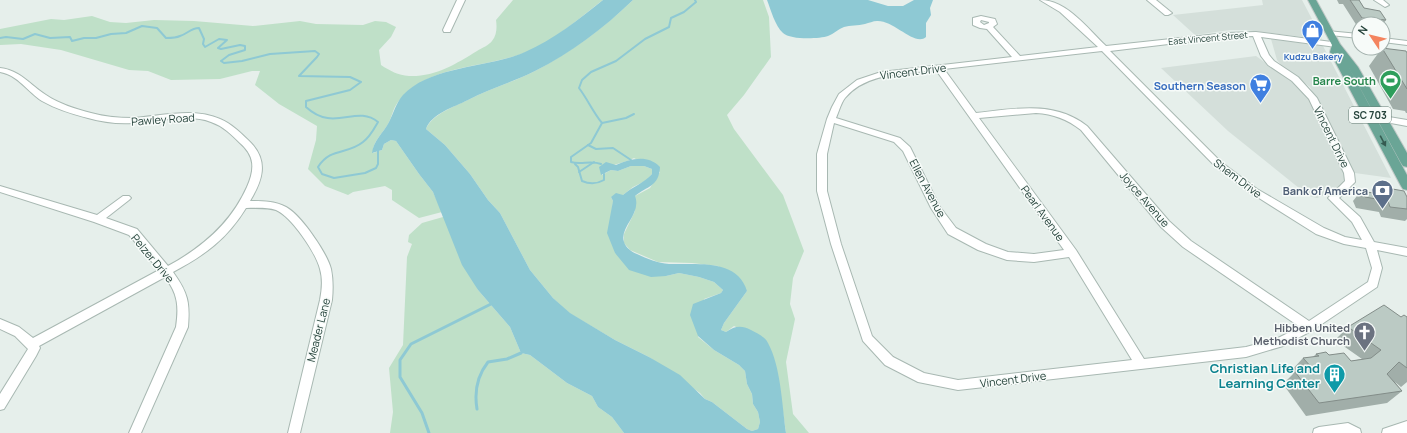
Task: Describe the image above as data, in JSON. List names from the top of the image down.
{
  "streets": {
    "main road": ["SC 703"],
    "street": [
      "East Vincent Street",
      "Vincent Drive",
      "Pawley Road",
      "Shem Drive",
      "Ellen Avenue",
      "Joyce Avenue",
      "Pearl Avenue",
      "Pelzer Drive",
      "Meader Lane"
    ]
  },
  "crossings": [
    ["East Vincent Street", "Vincent Drive"],
    ["East Vincent Street", "SC 703"],
    ["East Vincent Street", "Shem Drive"],
    ["Vincent Drive", "Shem Drive"],
    ["Vincent Drive", "Ellen Avenue"],
    ["Vincent Drive", "Joyce Avenue"],
    ["Vincent Drive", "Pearl Avenue"],
    ["Pawley Road", "Pelzer Drive"],
    ["Pawley Road", "Meader Lane"],
    ["Ellen Avenue", "Pearl Avenue"],
    ["Joyce Avenue", "Pearl Avenue"]
  ],
  "places": {
    "shop": ["Kudzu Bakery"],
    "sports": ["Barre South"],
    "supermarket": ["Southern Season"],
    "bank": ["Bank of America"],
    "church": ["Hibben United Methodist Church"],
    "building": ["Christian Life and Learning Center"]
  },
  "north": "top left"
}
